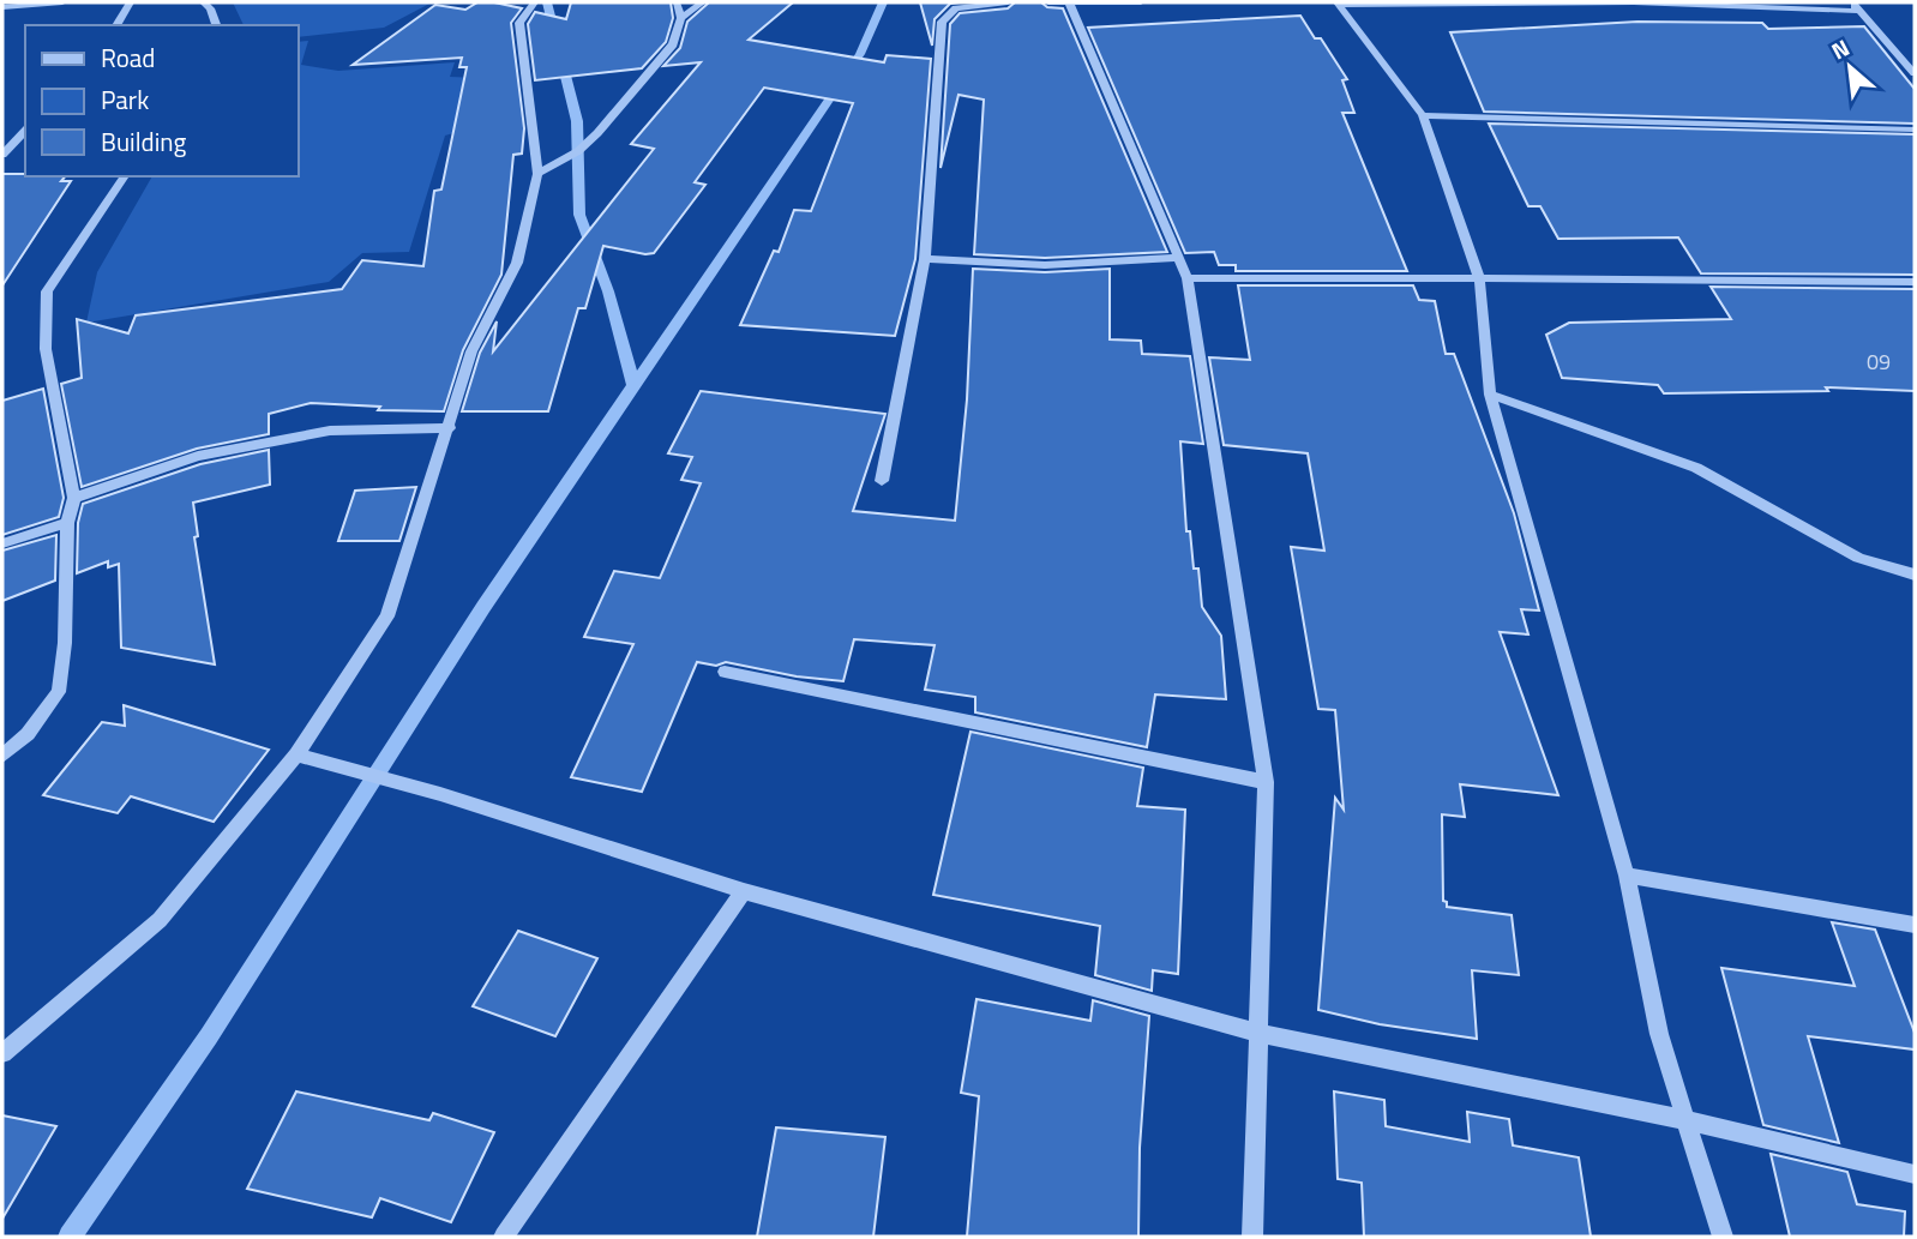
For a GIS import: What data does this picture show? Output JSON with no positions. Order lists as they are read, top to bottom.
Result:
{
  "house_numbers": ["09"],
  "legend": ["Road", "Park", "Building"],
  "north": "top left"
}
